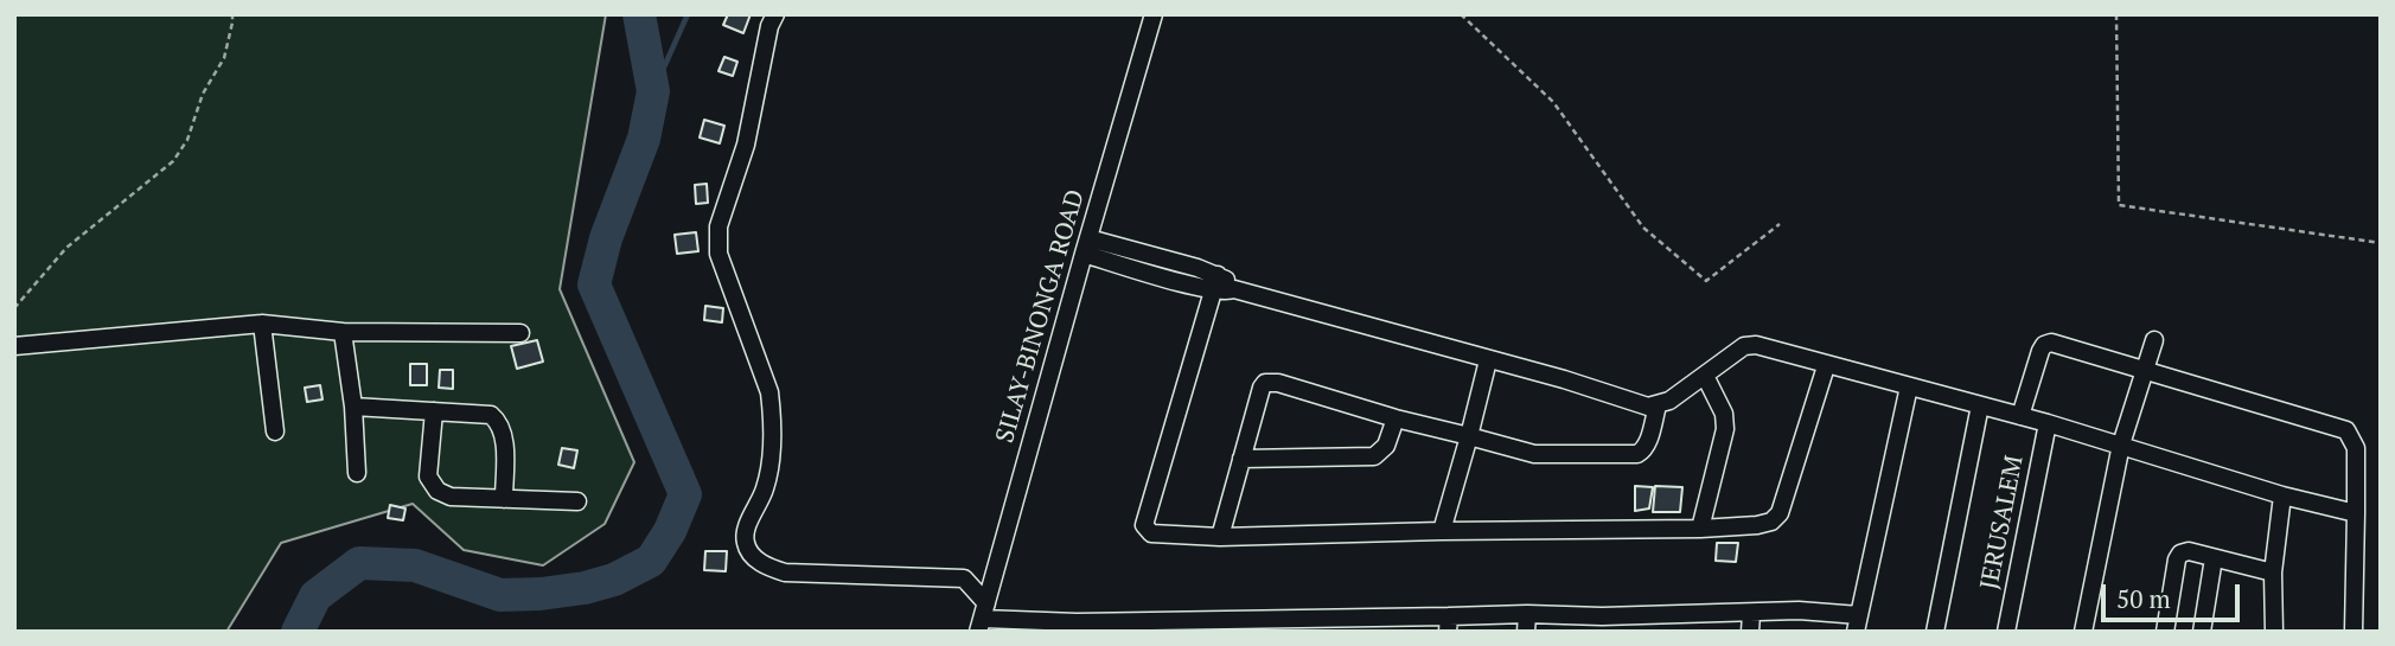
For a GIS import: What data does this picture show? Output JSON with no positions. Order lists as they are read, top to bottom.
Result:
{
  "streets": {
    "street": ["SILAY-BINONGA ROAD", "JERUSALEM"]
  },
  "scale_bar": "50 m"
}
